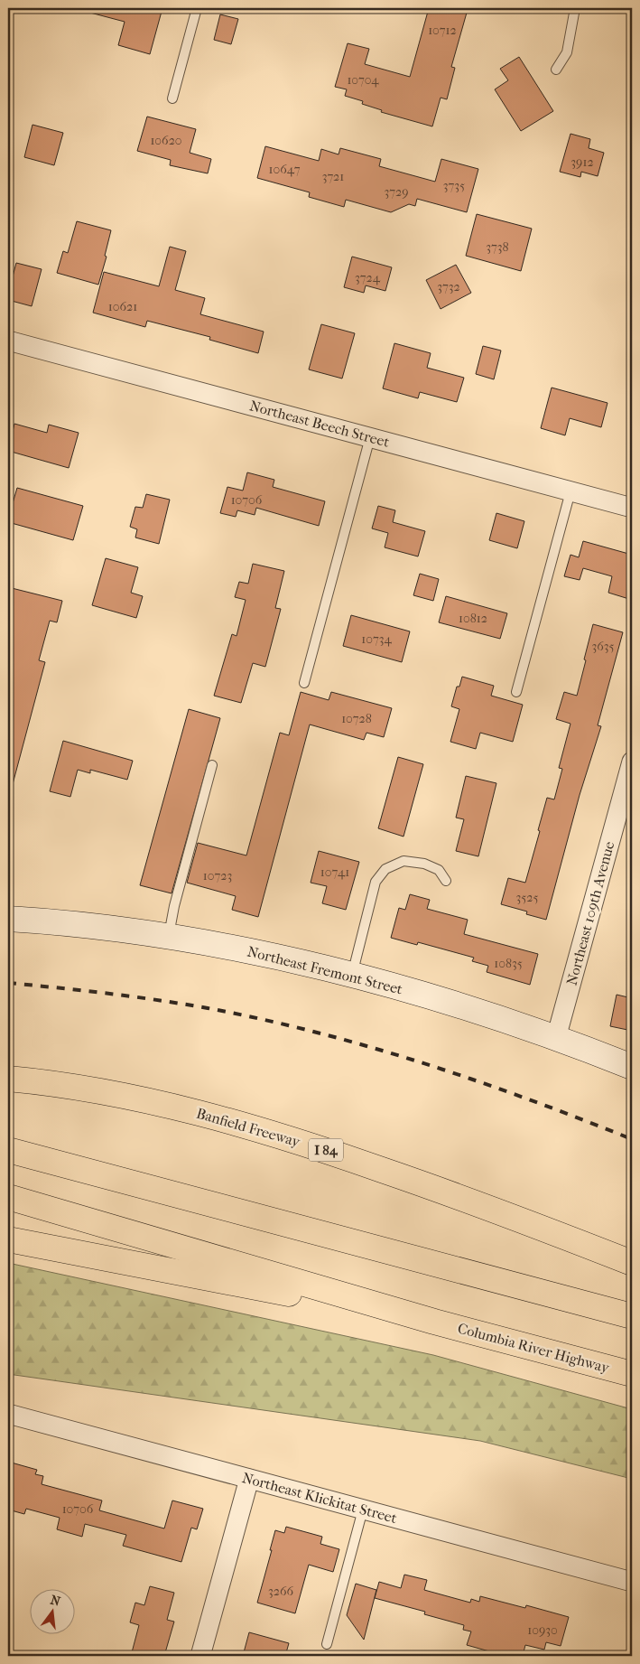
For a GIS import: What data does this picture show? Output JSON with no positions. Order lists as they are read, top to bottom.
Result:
{
  "streets": {
    "highway": ["Banfield Freeway", "I 84", "Columbia River Highway"],
    "main road": ["Northeast Fremont Street"],
    "street": ["Northeast Beech Street", "Northeast 109th Avenue", "Northeast Klickitat Street"]
  },
  "crossings": [
    ["Northeast 109th Avenue", "Northeast Fremont Street"]
  ],
  "house_numbers": [
    "10712",
    "10704",
    "10620",
    "3912",
    "10647",
    "3721",
    "3735",
    "3729",
    "3738",
    "3724",
    "3732",
    "10621",
    "10706",
    "10812",
    "10734",
    "3635",
    "10728",
    "10741",
    "10723",
    "3525",
    "10835",
    "10706",
    "3266",
    "10930"
  ],
  "north": "top"
}
